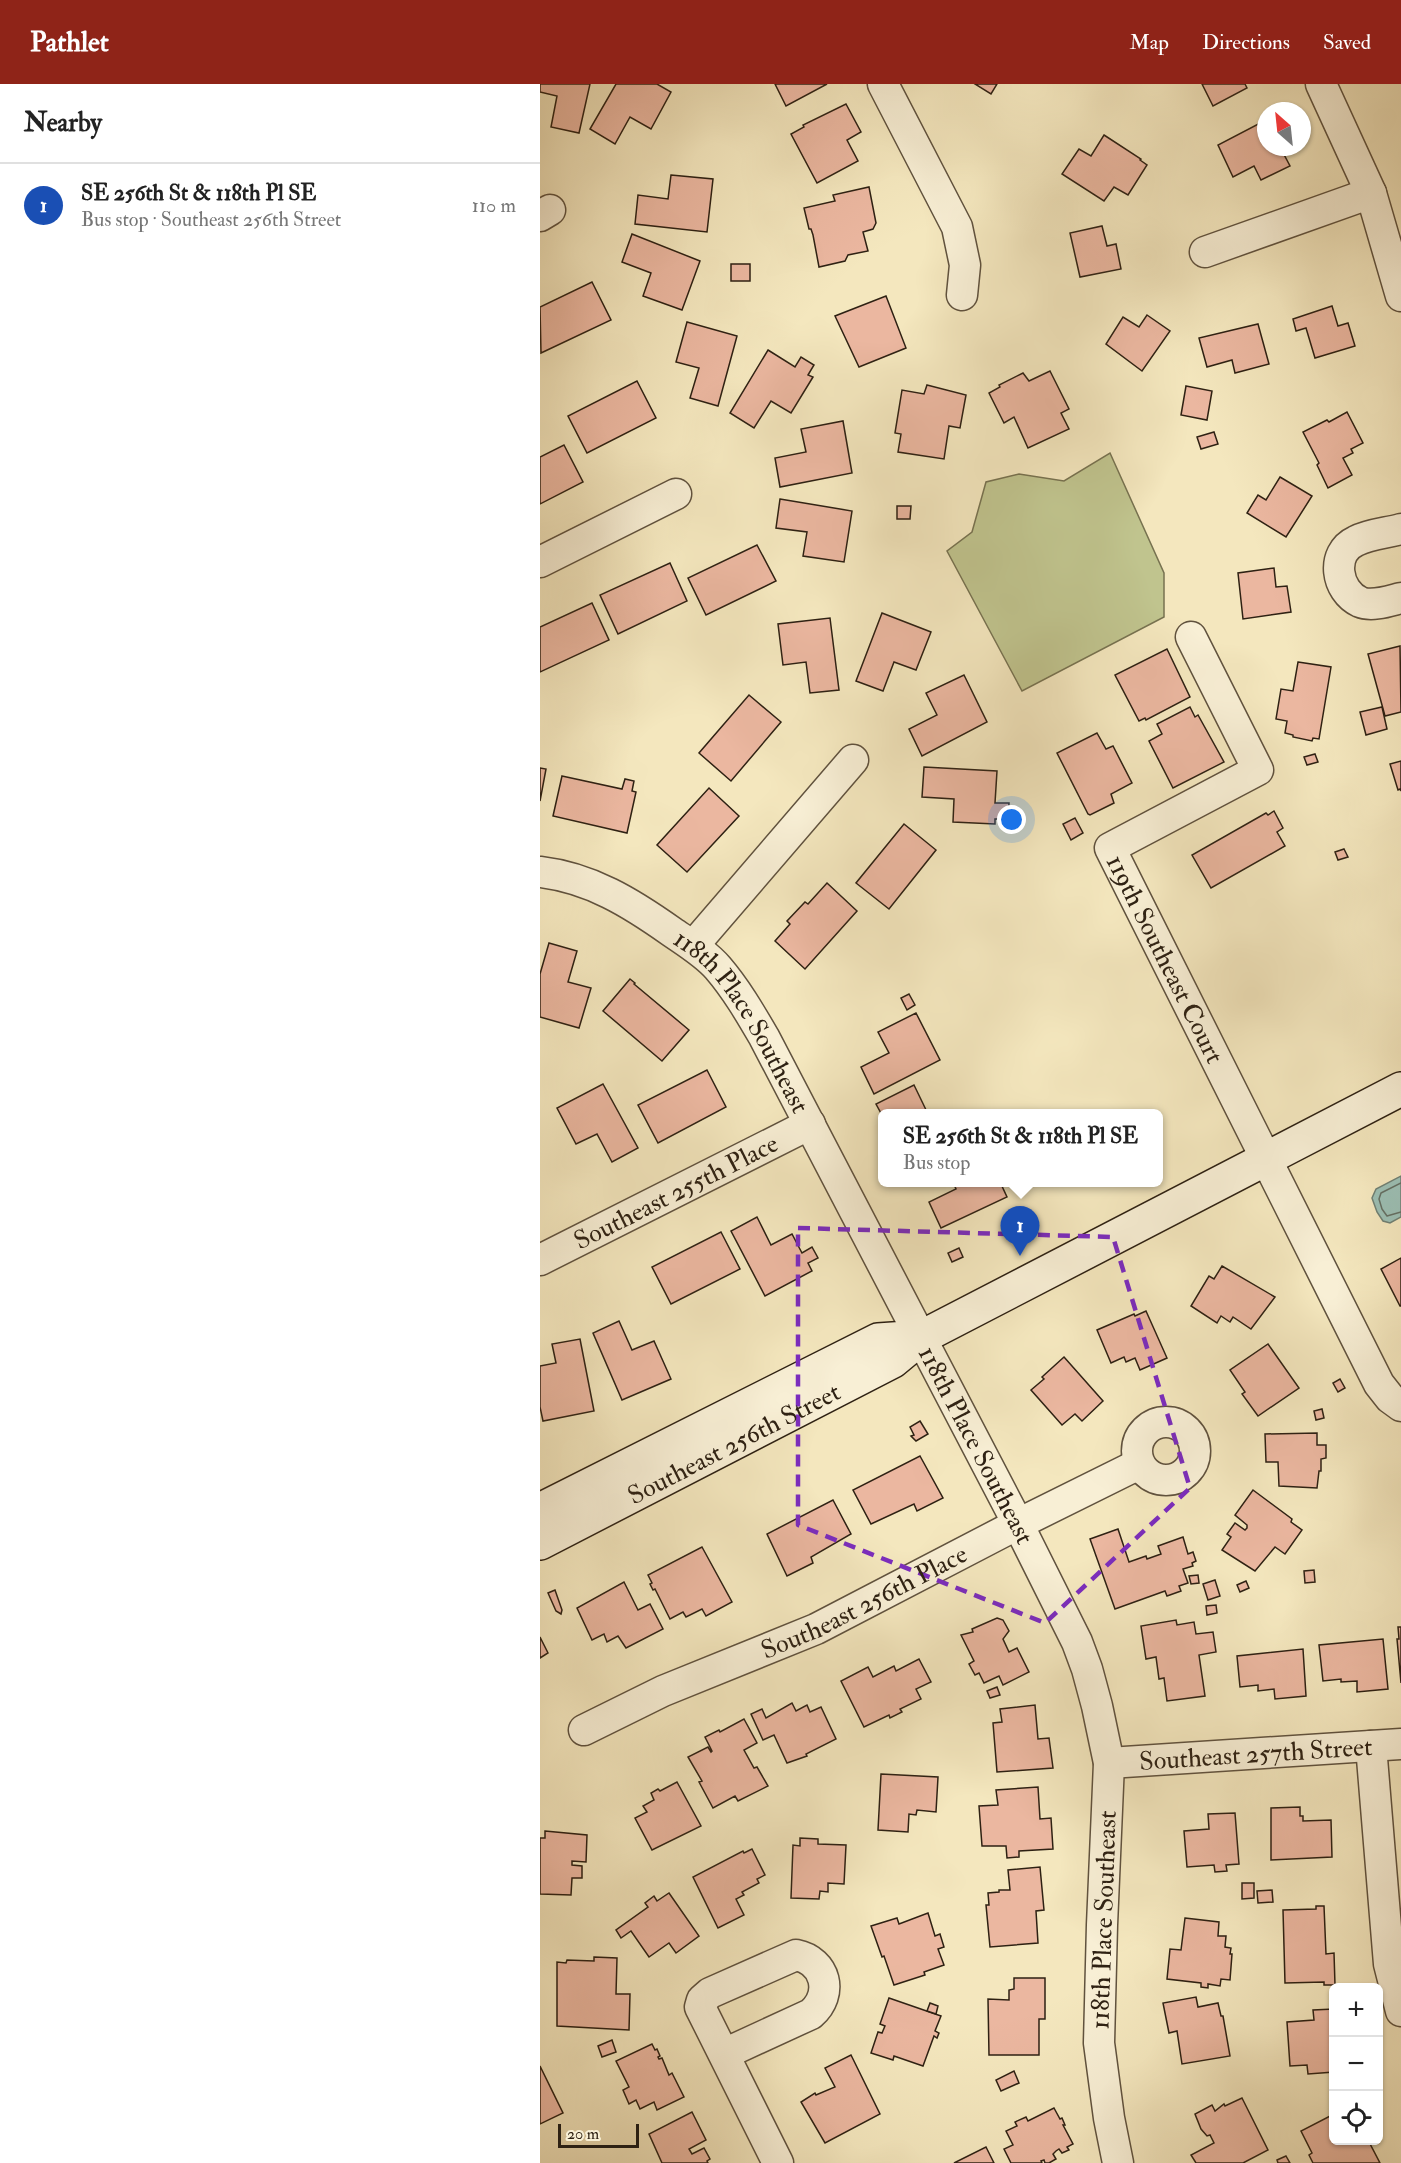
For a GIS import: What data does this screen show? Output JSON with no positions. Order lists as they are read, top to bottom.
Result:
{
  "streets": {
    "main road": ["Southeast 256th Street"],
    "street": [
      "119th Southeast Court",
      "118th Place Southeast",
      "Southeast 255th Place",
      "Southeast 256th Place",
      "Southeast 257th Street"
    ]
  },
  "crossings": [
    ["119th Southeast Court", "Southeast 256th Street"],
    ["118th Place Southeast", "Southeast 255th Place"],
    ["118th Place Southeast", "Southeast 256th Street"],
    ["118th Place Southeast", "Southeast 256th Place"],
    ["118th Place Southeast", "Southeast 257th Street"]
  ],
  "scale_bar": "20 m",
  "north": "top left",
  "page": {
    "header": "Pathlet",
    "nav": ["Map", "Directions", "Saved"],
    "heading": "Nearby",
    "list": [
      {
        "mark": "1",
        "name": "SE 256th St & 118th Pl SE",
        "note": "Bus stop · Southeast 256th Street",
        "value": "110 m"
      }
    ],
    "popup": ["SE 256th St & 118th Pl SE", "Bus stop"],
    "pins": "1",
    "map_buttons": ["+", "−"],
    "scale": "20 m"
  }
}
